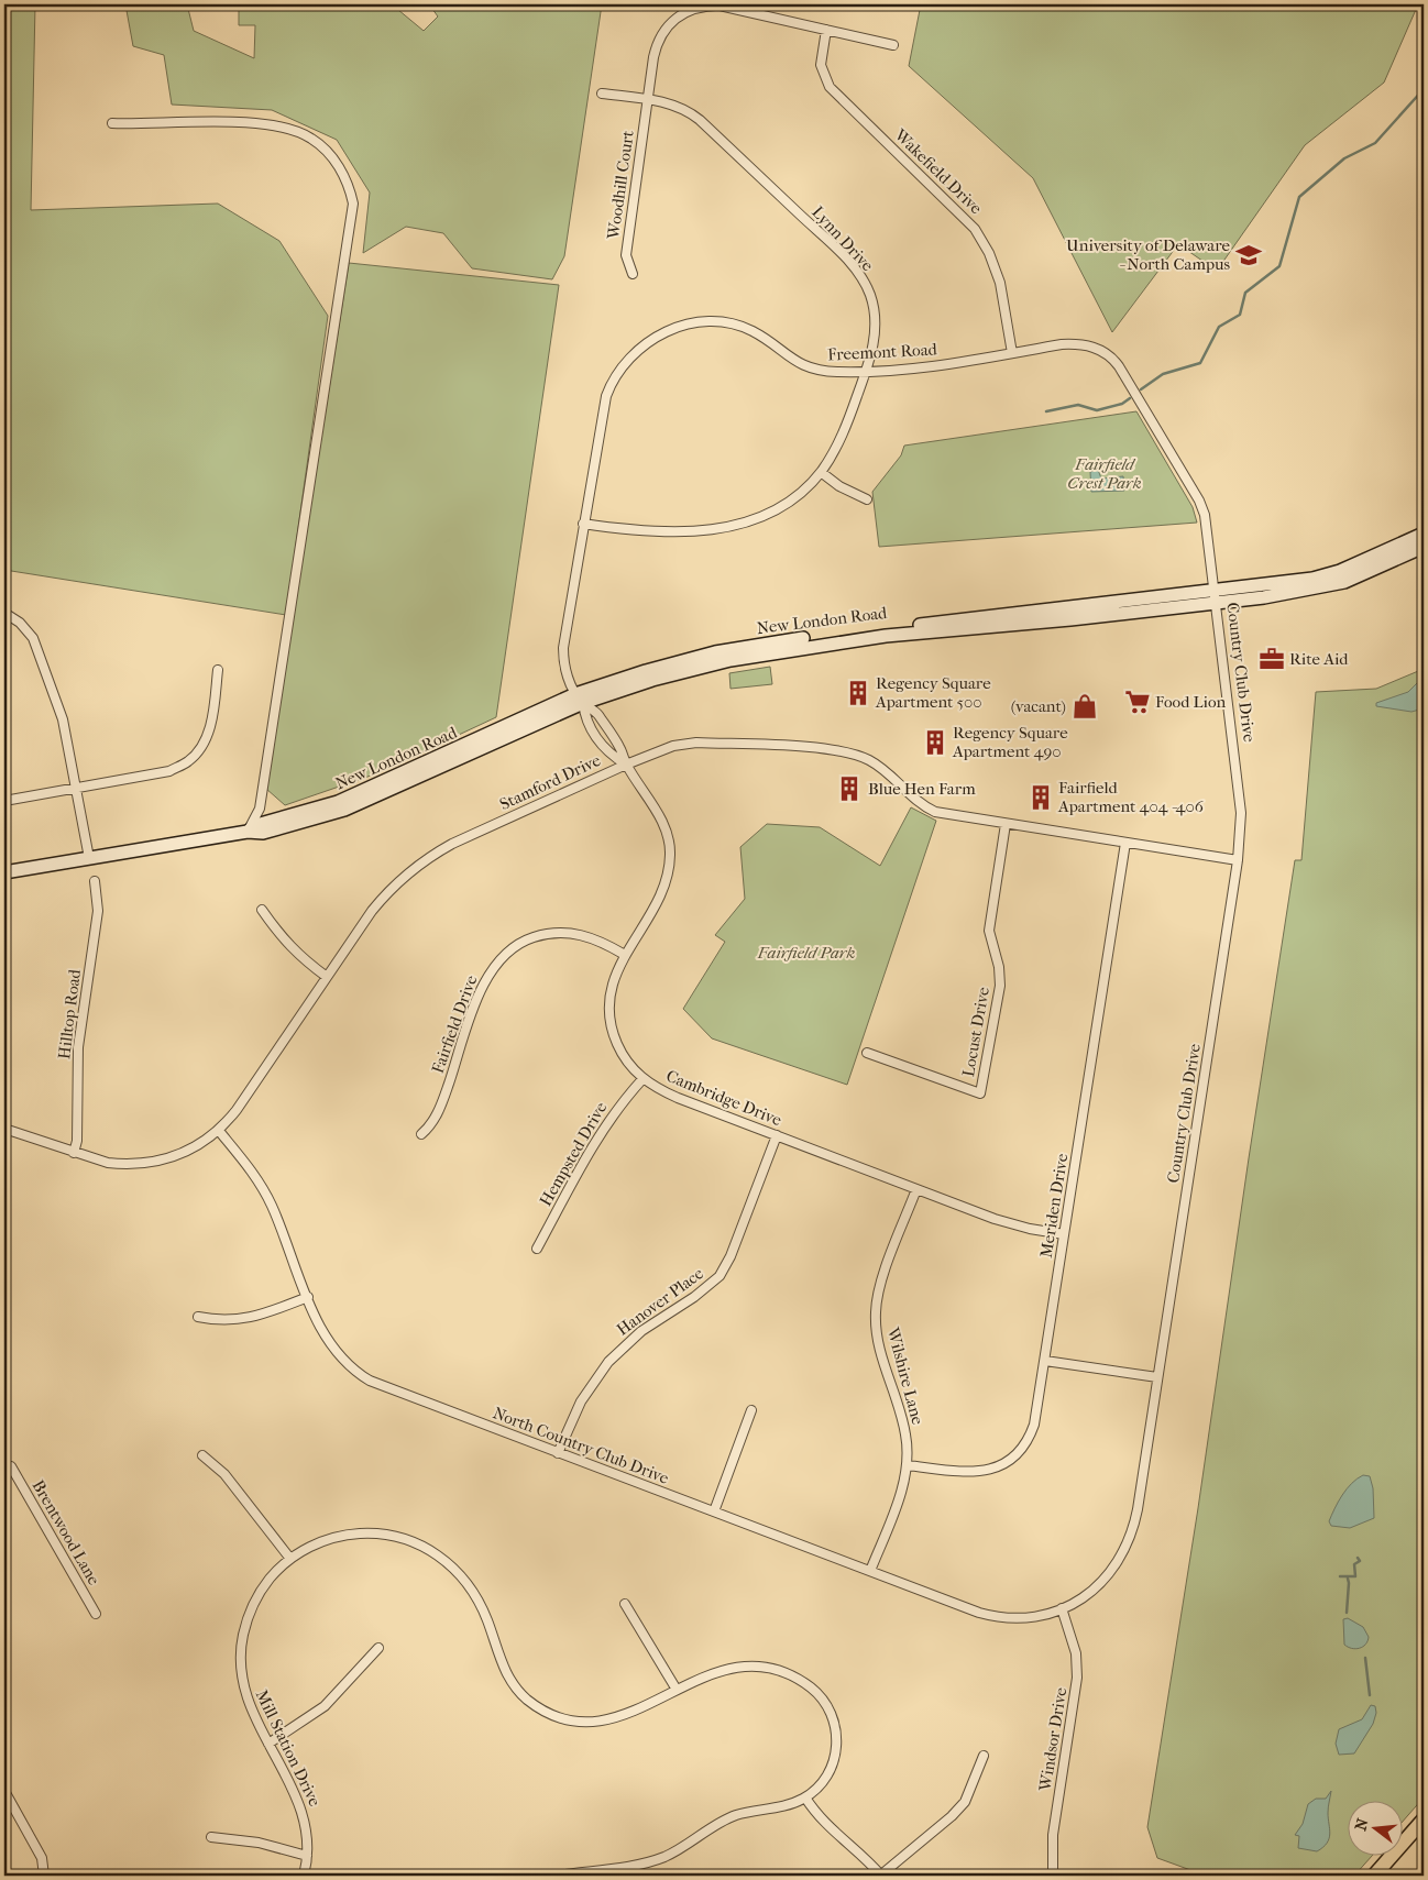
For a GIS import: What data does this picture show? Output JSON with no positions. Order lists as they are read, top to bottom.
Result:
{
  "streets": {
    "main road": ["New London Road"],
    "street": [
      "Wakefield Drive",
      "Woodhill Court",
      "Lynn Drive",
      "Freemont Road",
      "Country Club Drive",
      "Stamford Drive",
      "Hilltop Road",
      "Fairfield Drive",
      "Locust Drive",
      "Cambridge Drive",
      "Hempsted Drive",
      "Meriden Drive",
      "Hanover Place",
      "Wilshire Lane",
      "North Country Club Drive",
      "Brentwood Lane",
      "Windsor Drive",
      "Mill Station Drive"
    ]
  },
  "crossings": [
    ["Wakefield Drive", "Woodhill Court"],
    ["Wakefield Drive", "Freemont Road"],
    ["Woodhill Court", "Lynn Drive"],
    ["Lynn Drive", "Freemont Road"],
    ["Freemont Road", "New London Road"],
    ["Freemont Road", "Country Club Drive"],
    ["Freemont Road", "Cambridge Drive"],
    ["New London Road", "Country Club Drive"],
    ["New London Road", "Cambridge Drive"],
    ["Country Club Drive", "Stamford Drive"],
    ["Country Club Drive", "North Country Club Drive"],
    ["Country Club Drive", "Windsor Drive"],
    ["Stamford Drive", "Hilltop Road"],
    ["Stamford Drive", "Locust Drive"],
    ["Stamford Drive", "Cambridge Drive"],
    ["Stamford Drive", "Meriden Drive"],
    ["Stamford Drive", "North Country Club Drive"],
    ["Fairfield Drive", "Cambridge Drive"],
    ["Cambridge Drive", "Hempsted Drive"],
    ["Cambridge Drive", "Meriden Drive"],
    ["Cambridge Drive", "Hanover Place"],
    ["Cambridge Drive", "Wilshire Lane"],
    ["Meriden Drive", "Wilshire Lane"],
    ["Hanover Place", "North Country Club Drive"],
    ["Wilshire Lane", "North Country Club Drive"],
    ["North Country Club Drive", "Windsor Drive"]
  ],
  "parks": ["Fairfield Crest Park", "Fairfield Park"],
  "places": {
    "school or university": ["University of Delaware - North Campus"],
    "office": ["Rite Aid"],
    "building": [
      "Regency Square Apartment 500",
      "Regency Square Apartment 490",
      "Blue Hen Farm",
      "Fairfield Apartment 404 -406"
    ],
    "supermarket": ["Food Lion"],
    "shop": ["(vacant)"]
  },
  "north": "left"
}
